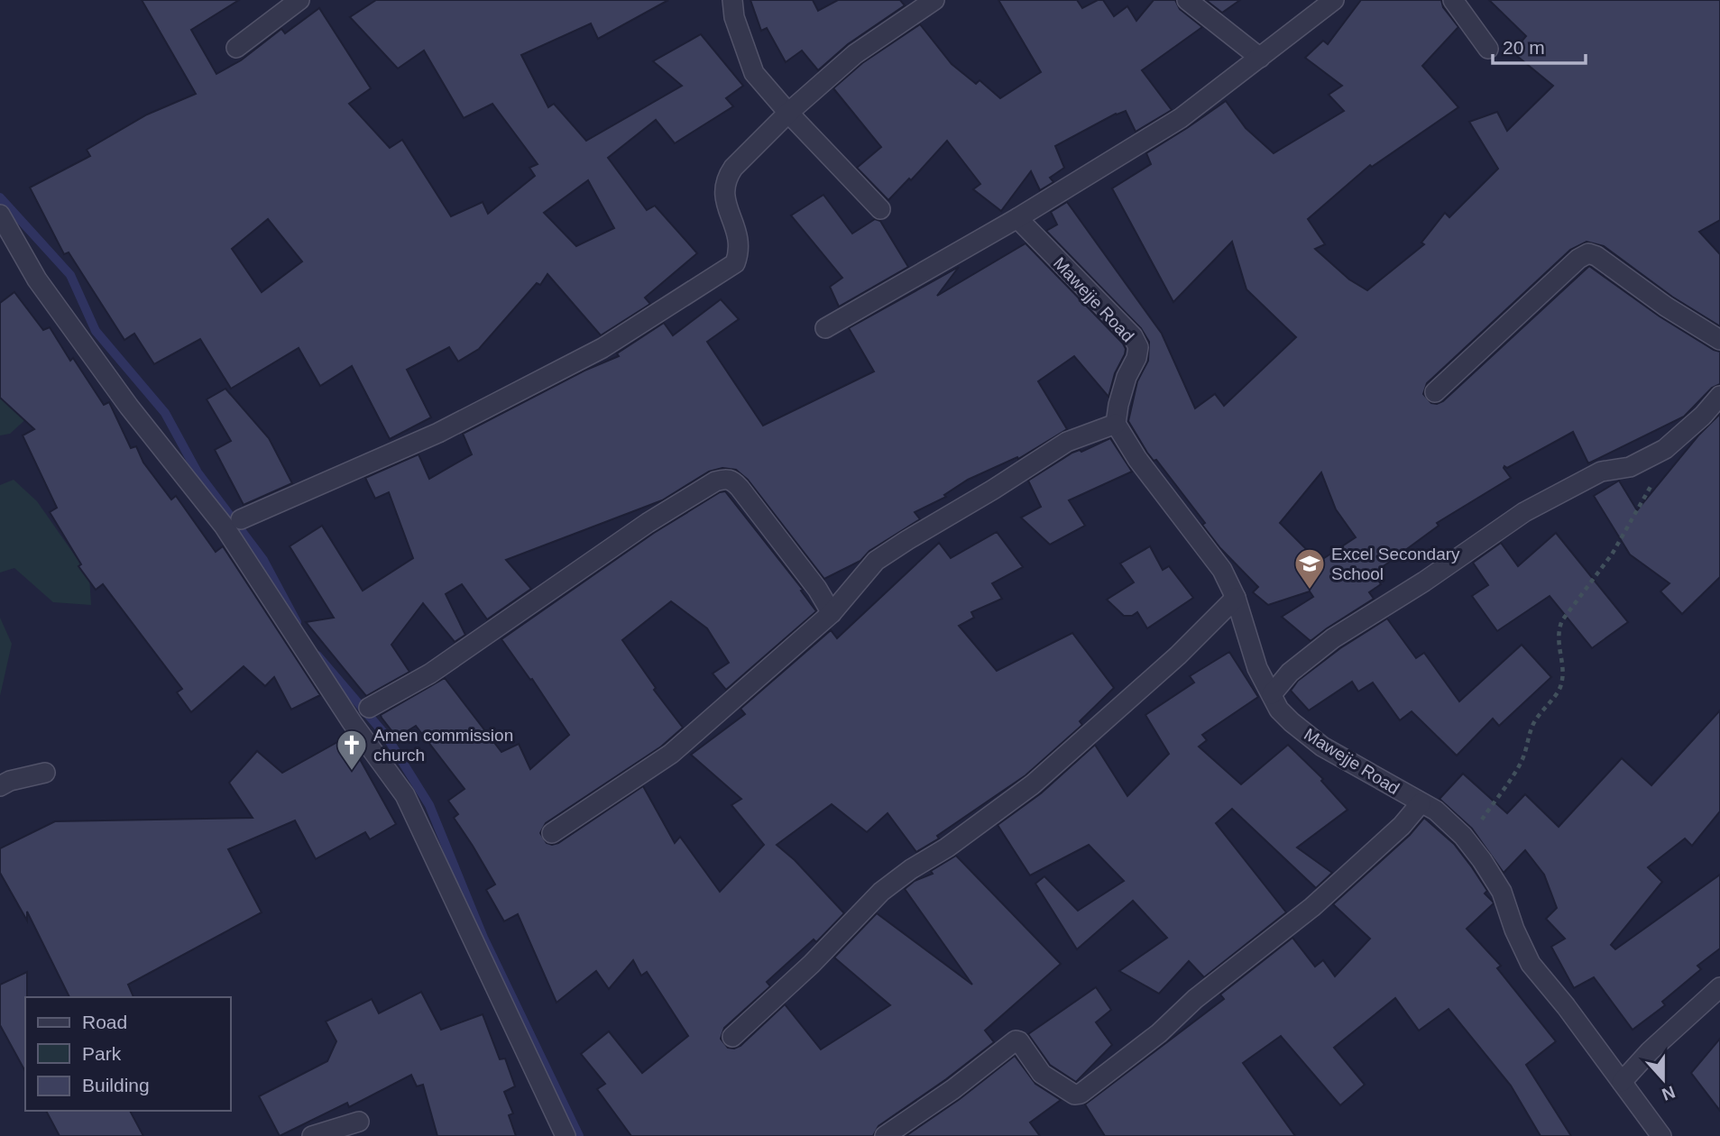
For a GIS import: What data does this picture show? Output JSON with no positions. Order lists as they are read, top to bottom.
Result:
{
  "streets": {
    "street": ["Mawejje Road"]
  },
  "places": {
    "school or university": ["Excel Secondary School"],
    "church": ["Amen commission church"]
  },
  "legend": ["Road", "Park", "Building"],
  "scale_bar": "20 m",
  "north": "bottom"
}
